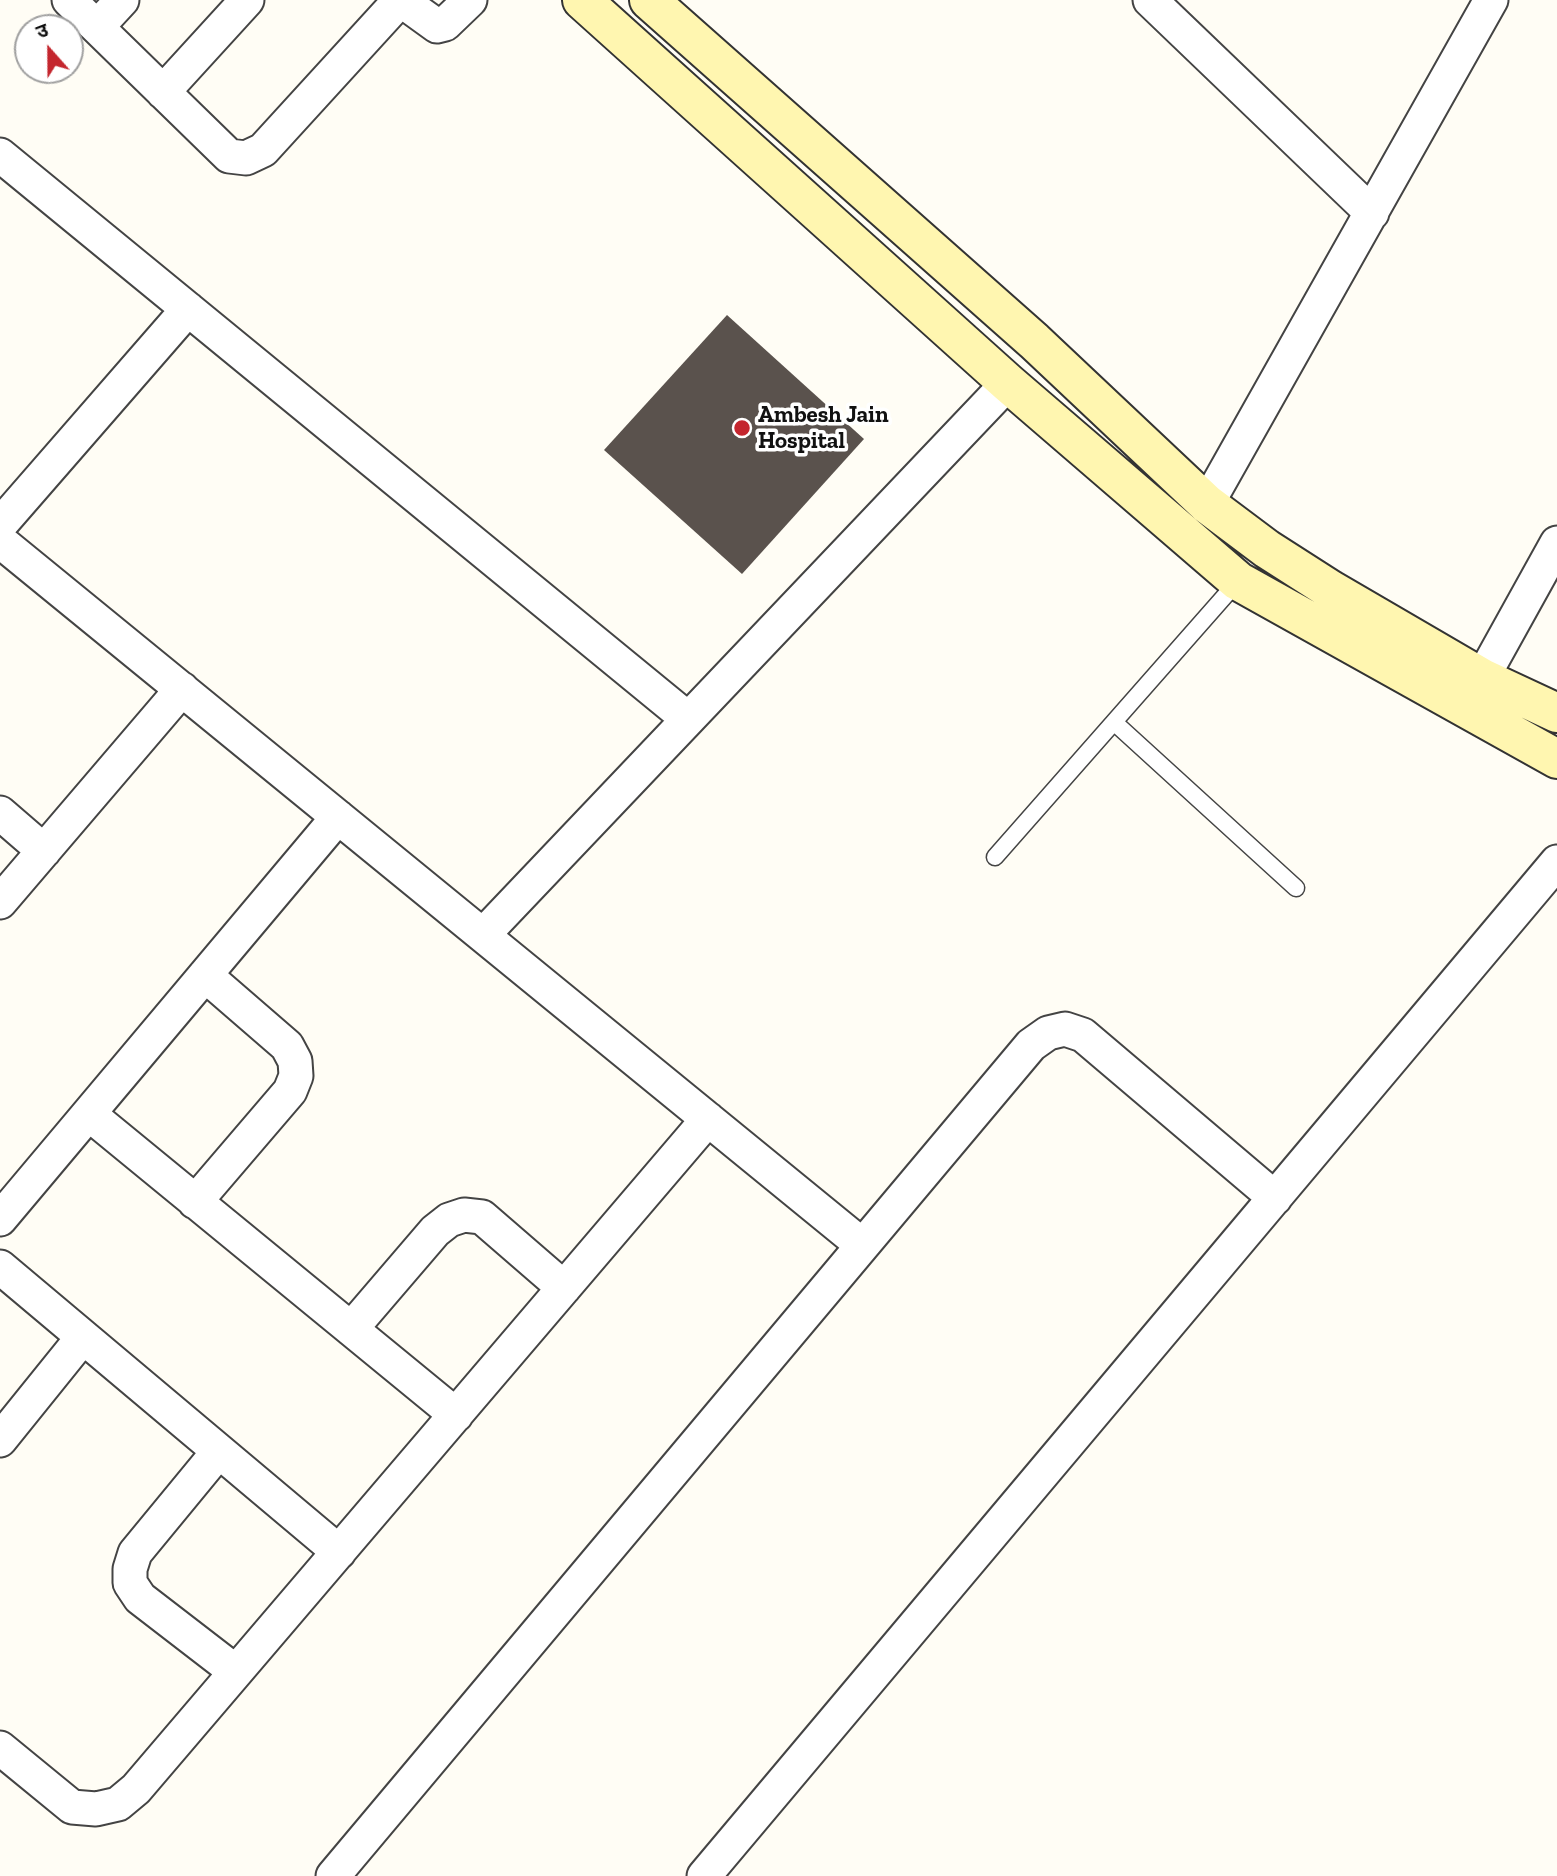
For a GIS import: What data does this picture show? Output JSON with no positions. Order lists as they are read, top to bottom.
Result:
{
  "places": ["Ambesh Jain Hospital"],
  "north": "top"
}
